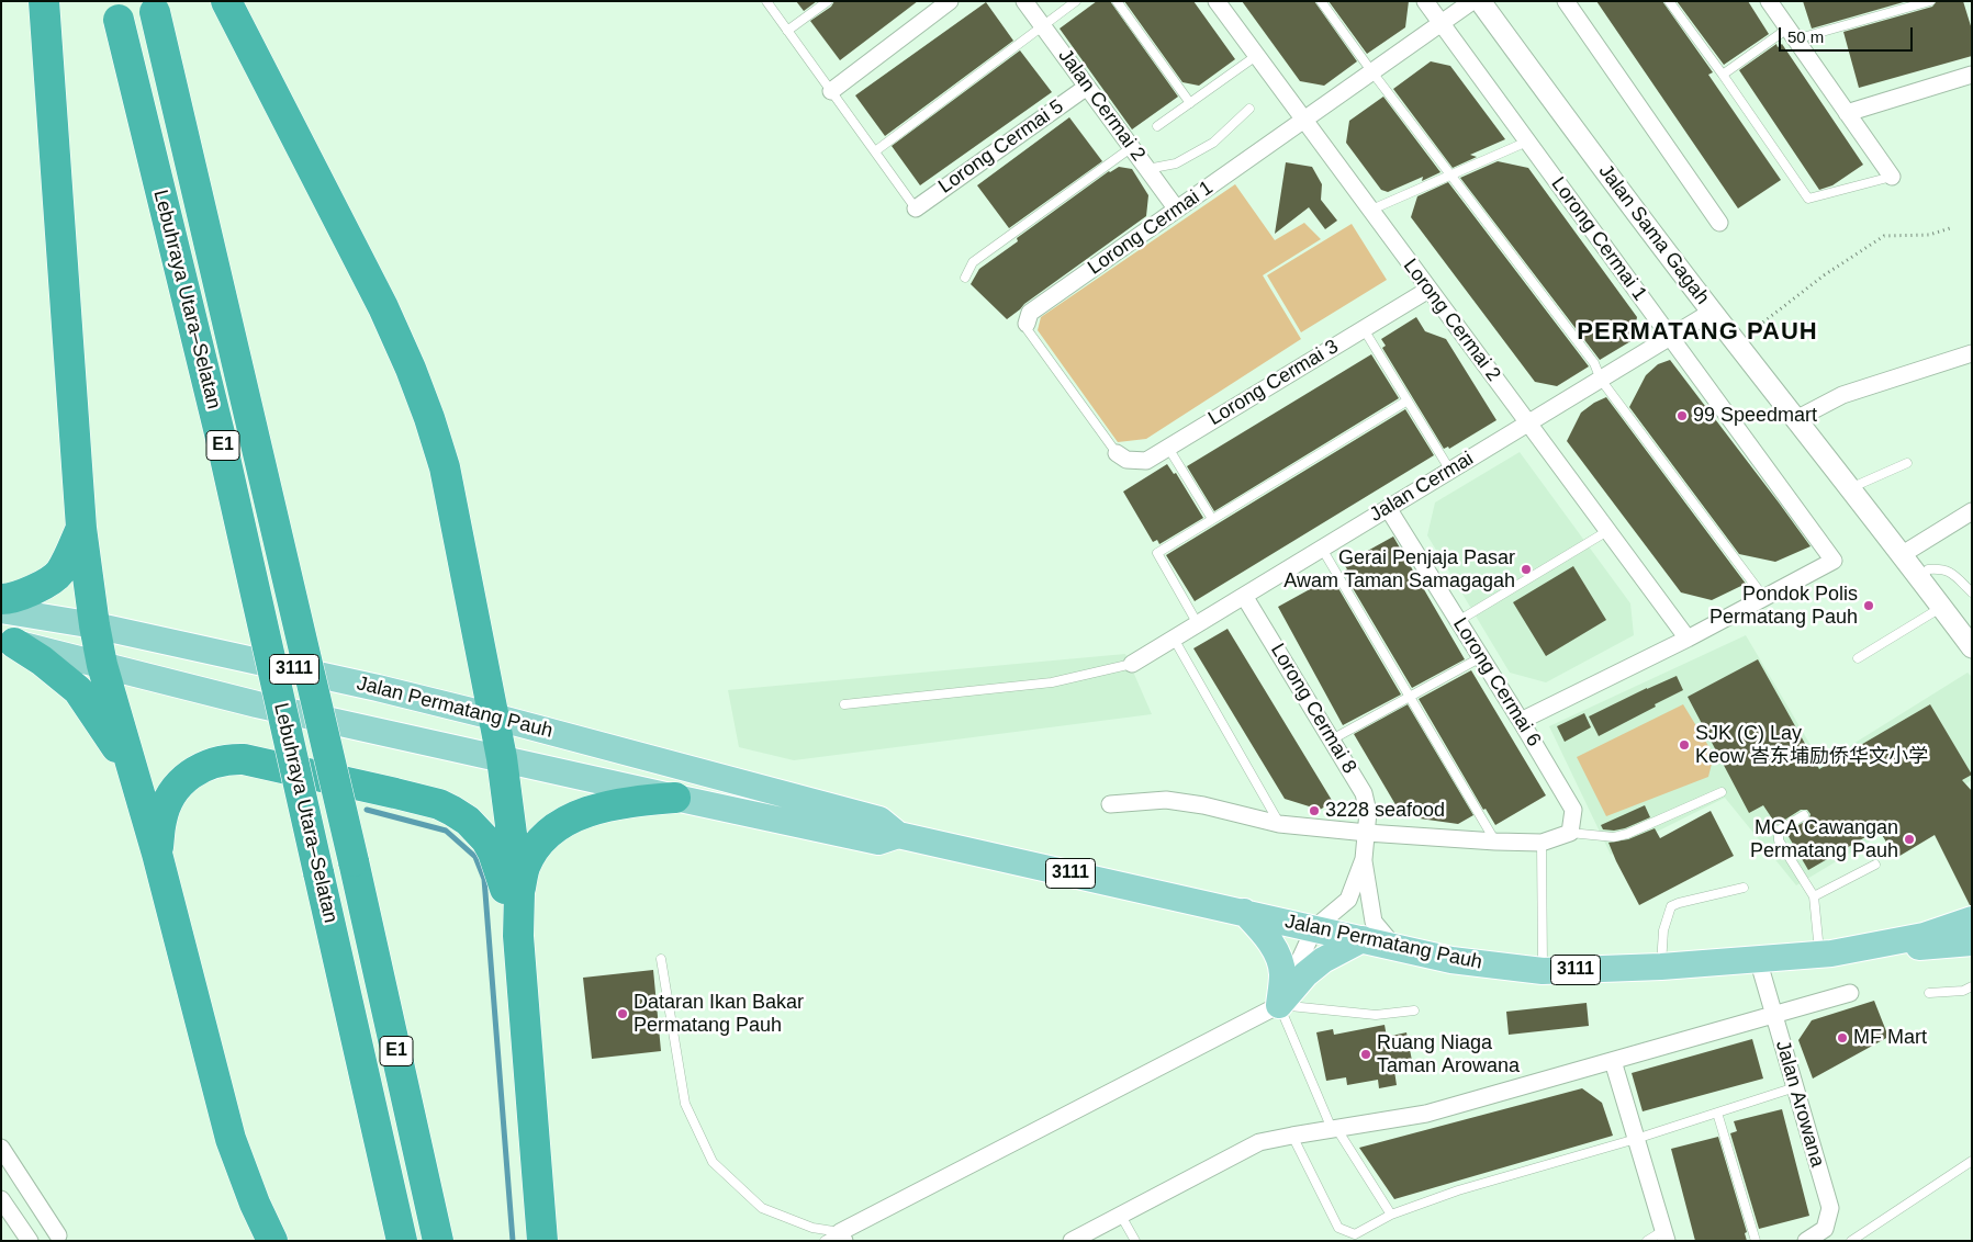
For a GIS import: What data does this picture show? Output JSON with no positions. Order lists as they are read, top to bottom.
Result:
{
  "streets": {
    "highway": ["Lebuhraya Utara–Selatan", "E1"],
    "main road": ["3111", "Jalan Permatang Pauh"],
    "street": [
      "Jalan Cermai 2",
      "Lorong Cermai 5",
      "Lorong Cermai 1",
      "Jalan Sama Gagah",
      "Lorong Cermai 2",
      "Lorong Cermai 3",
      "Jalan Cermai",
      "Lorong Cermai 6",
      "Lorong Cermai 8",
      "Jalan Arowana"
    ]
  },
  "crossings": [
    ["Jalan Cermai 2", "Lorong Cermai 5"],
    ["Jalan Cermai 2", "Lorong Cermai 1"],
    ["Lorong Cermai 1", "Lorong Cermai 2"],
    ["Lorong Cermai 1", "Jalan Cermai"],
    ["Jalan Sama Gagah", "Jalan Cermai"],
    ["Lorong Cermai 2", "Lorong Cermai 3"],
    ["Lorong Cermai 2", "Jalan Cermai"],
    ["Jalan Cermai", "Lorong Cermai 6"],
    ["Jalan Cermai", "Lorong Cermai 8"],
    ["Jalan Permatang Pauh", "Lorong Cermai 8"],
    ["Jalan Permatang Pauh", "Jalan Arowana"]
  ],
  "districts": ["PERMATANG PAUH"],
  "places": [
    "99 Speedmart",
    "Gerai Penjaja Pasar Awam Taman Samagagah",
    "Pondok Polis Permatang Pauh",
    "SJK (C) Lay Keow 峇东埔励侨华文小学",
    "3228 seafood",
    "MCA Cawangan Permatang Pauh",
    "Dataran Ikan Bakar Permatang Pauh",
    "MF Mart",
    "Ruang Niaga Taman Arowana"
  ],
  "scale_bar": "50 m"
}
